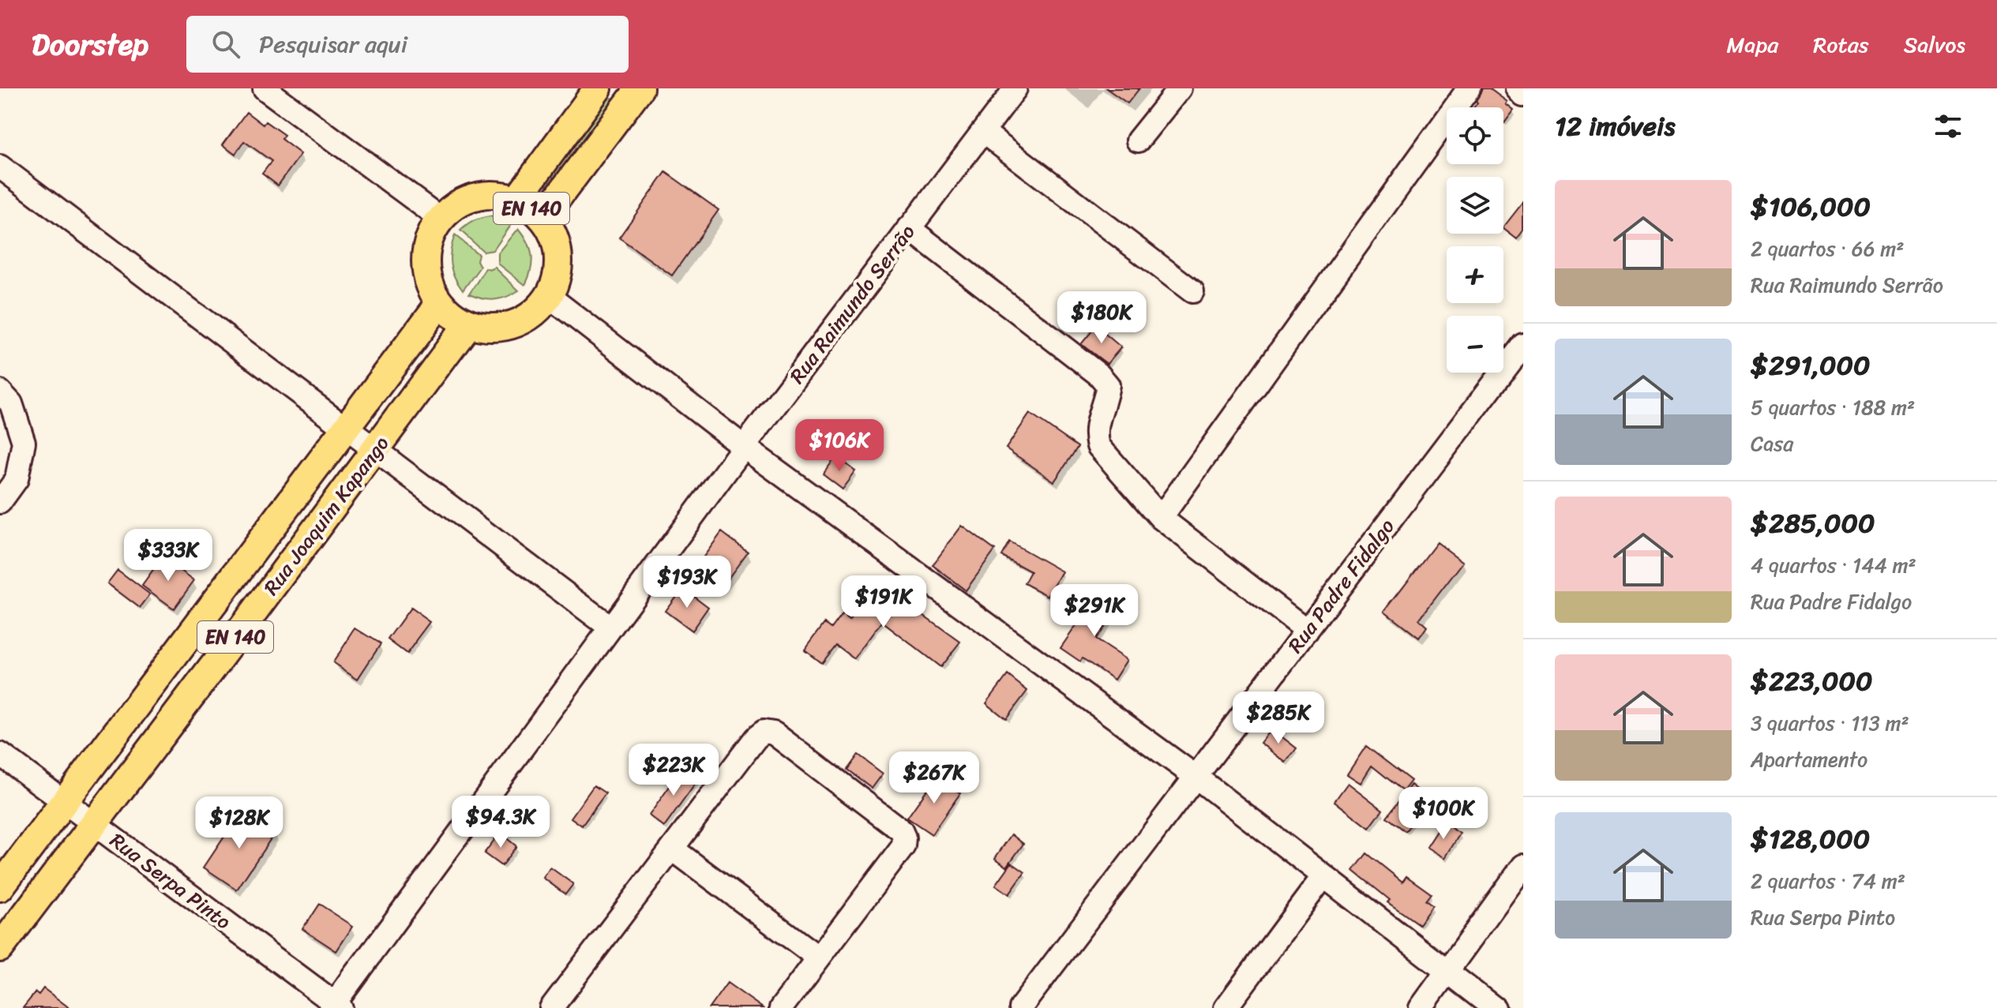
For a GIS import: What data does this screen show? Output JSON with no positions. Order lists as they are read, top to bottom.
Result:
{
  "streets": {
    "main road": ["EN 140", "Rua Joaquim Kapango"],
    "street": ["Rua Raimundo Serrão", "Rua Padre Fidalgo", "Rua Serpa Pinto"]
  },
  "crossings": [
    ["EN 140", "Rua Joaquim Kapango"],
    ["Rua Raimundo Serrão", "Rua Serpa Pinto"],
    ["Rua Joaquim Kapango", "Rua Serpa Pinto"]
  ],
  "page": {
    "header": "Doorstep",
    "search": "Pesquisar aqui",
    "nav": ["Mapa", "Rotas", "Salvos"],
    "heading": "12 imóveis",
    "map_buttons": ["+", "−"],
    "list": [
      {
        "name": "$106,000",
        "note": "2 quartos · 66 m² · Rua Raimundo Serrão"
      },
      {
        "name": "$291,000",
        "note": "5 quartos · 188 m² · Casa"
      },
      {
        "name": "$285,000",
        "note": "4 quartos · 144 m² · Rua Padre Fidalgo"
      },
      {
        "name": "$223,000",
        "note": "3 quartos · 113 m² · Apartamento"
      },
      {
        "name": "$128,000",
        "note": "2 quartos · 74 m² · Rua Serpa Pinto"
      }
    ],
    "price": [
      "$180K",
      "$106K",
      "$333K",
      "$193K",
      "$191K",
      "$291K",
      "$285K",
      "$223K",
      "$267K",
      "$100K",
      "$94.3K",
      "$128K"
    ]
  }
}
